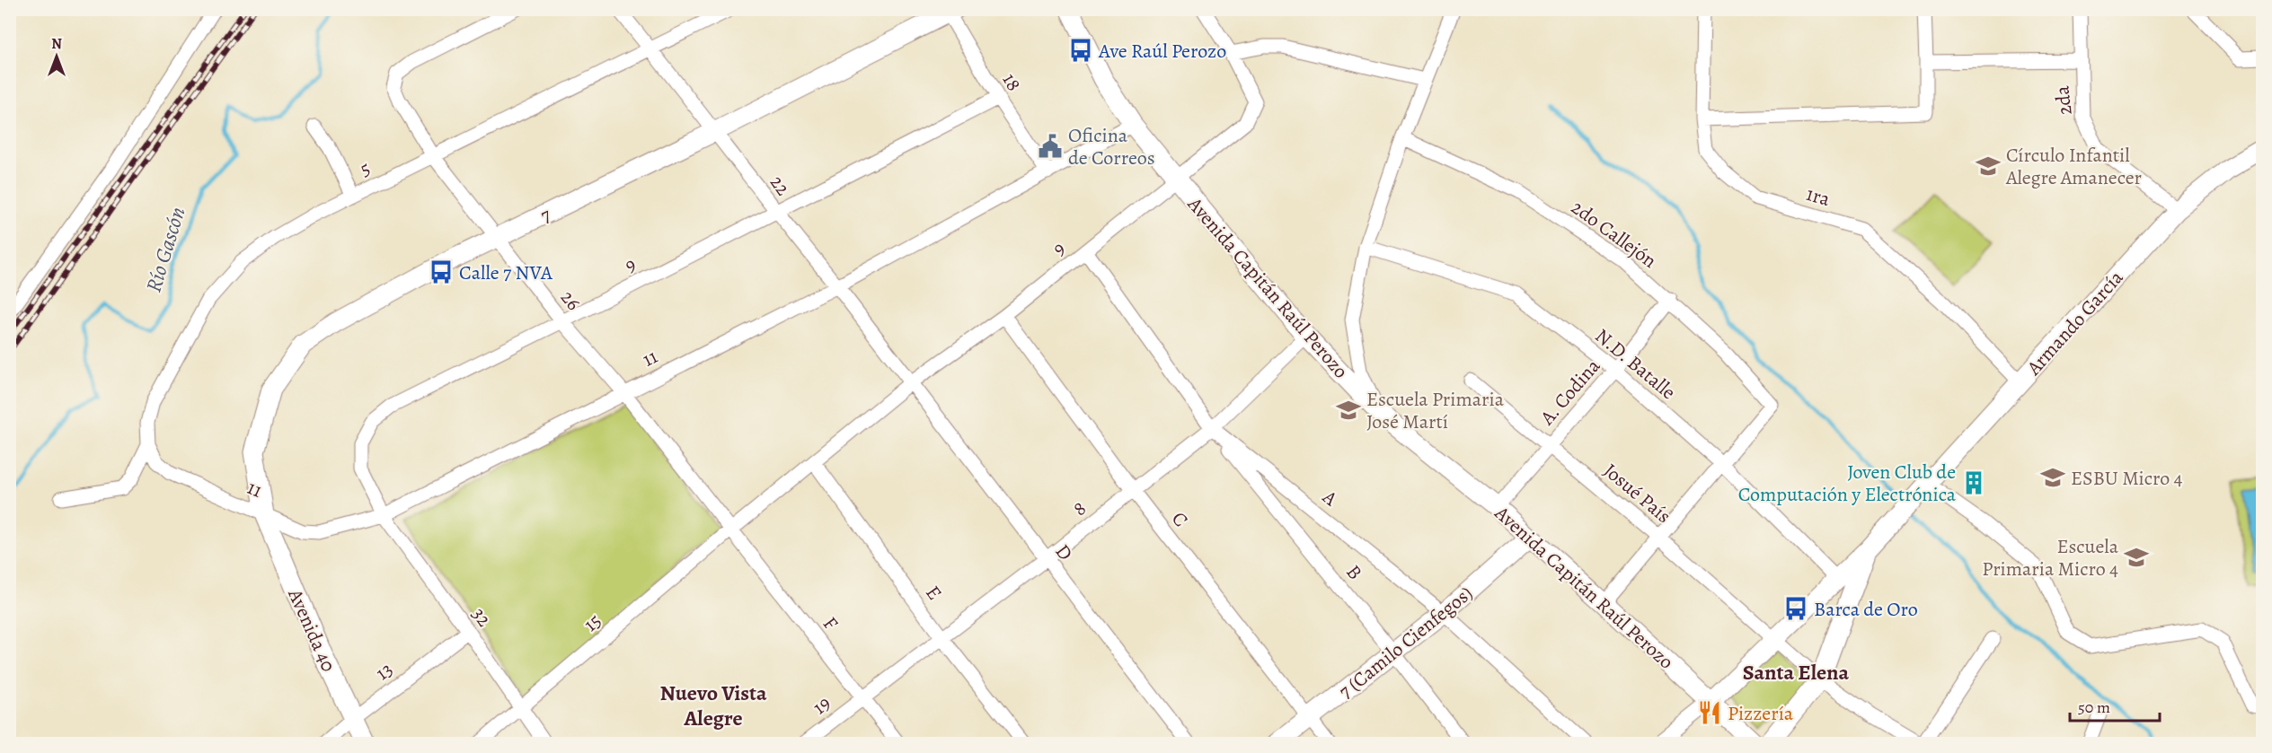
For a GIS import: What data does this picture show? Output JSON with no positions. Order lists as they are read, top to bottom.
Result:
{
  "streets": {
    "main road": [
      "7",
      "Avenida Capitán Raúl Perozo",
      "Armando García",
      "Avenida 40",
      "7 (Camilo Cienfegos)"
    ],
    "street": [
      "18",
      "2da",
      "5",
      "22",
      "1ra",
      "2do Callejón",
      "9",
      "26",
      "11",
      "N.D. Batalle",
      "A. Codina",
      "Josué País",
      "A",
      "8",
      "C",
      "D",
      "B",
      "E",
      "32",
      "15",
      "F",
      "13",
      "19"
    ]
  },
  "crossings": [
    ["18", "7"],
    ["18", "9"],
    ["18", "11"],
    ["2da", "Armando García"],
    ["5", "22"],
    ["5", "26"],
    ["5", "11"],
    ["22", "7"],
    ["22", "9"],
    ["22", "11"],
    ["22", "D"],
    ["1ra", "Armando García"],
    ["7", "26"],
    ["7", "11"],
    ["7", "Avenida 40"],
    ["2do Callejón", "N.D. Batalle"],
    ["2do Callejón", "A. Codina"],
    ["9", "Avenida Capitán Raúl Perozo"],
    ["9", "26"],
    ["9", "11"],
    ["9", "A"],
    ["9", "C"],
    ["9", "D"],
    ["9", "E"],
    ["9", "32"],
    ["9", "15"],
    ["9", "F"],
    ["Avenida Capitán Raúl Perozo", "Armando García"],
    ["Avenida Capitán Raúl Perozo", "11"],
    ["Avenida Capitán Raúl Perozo", "A. Codina"],
    ["Avenida Capitán Raúl Perozo", "8"],
    ["Avenida Capitán Raúl Perozo", "7 (Camilo Cienfegos)"],
    ["26", "11"],
    ["26", "15"],
    ["26", "F"],
    ["Armando García", "N.D. Batalle"],
    ["Armando García", "Josué País"],
    ["11", "32"],
    ["11", "Avenida 40"],
    ["N.D. Batalle", "A. Codina"],
    ["A. Codina", "Josué País"],
    ["A", "8"],
    ["A", "B"],
    ["A", "7 (Camilo Cienfegos)"],
    ["8", "C"],
    ["8", "D"],
    ["8", "B"],
    ["8", "E"],
    ["8", "F"],
    ["8", "19"],
    ["C", "7 (Camilo Cienfegos)"],
    ["B", "7 (Camilo Cienfegos)"],
    ["32", "15"],
    ["32", "13"],
    ["15", "F"],
    ["F", "19"],
    ["Avenida 40", "13"]
  ],
  "districts": ["Santa Elena", "Nuevo Vista Alegre"],
  "water": ["Río Gascón"],
  "places": {
    "bus stop": ["Ave Raúl Perozo", "Calle 7 NVA", "Barca de Oro"],
    "public building": ["Oficina de Correos"],
    "school or university": [
      "Círculo Infantil Alegre Amanecer",
      "Escuela Primaria José Martí",
      "ESBU Micro 4",
      "Escuela Primaria Micro 4"
    ],
    "building": ["Joven Club de Computación y Electrónica"],
    "restaurant": ["Pizzería"]
  },
  "scale_bar": "50 m",
  "north": "top"
}
